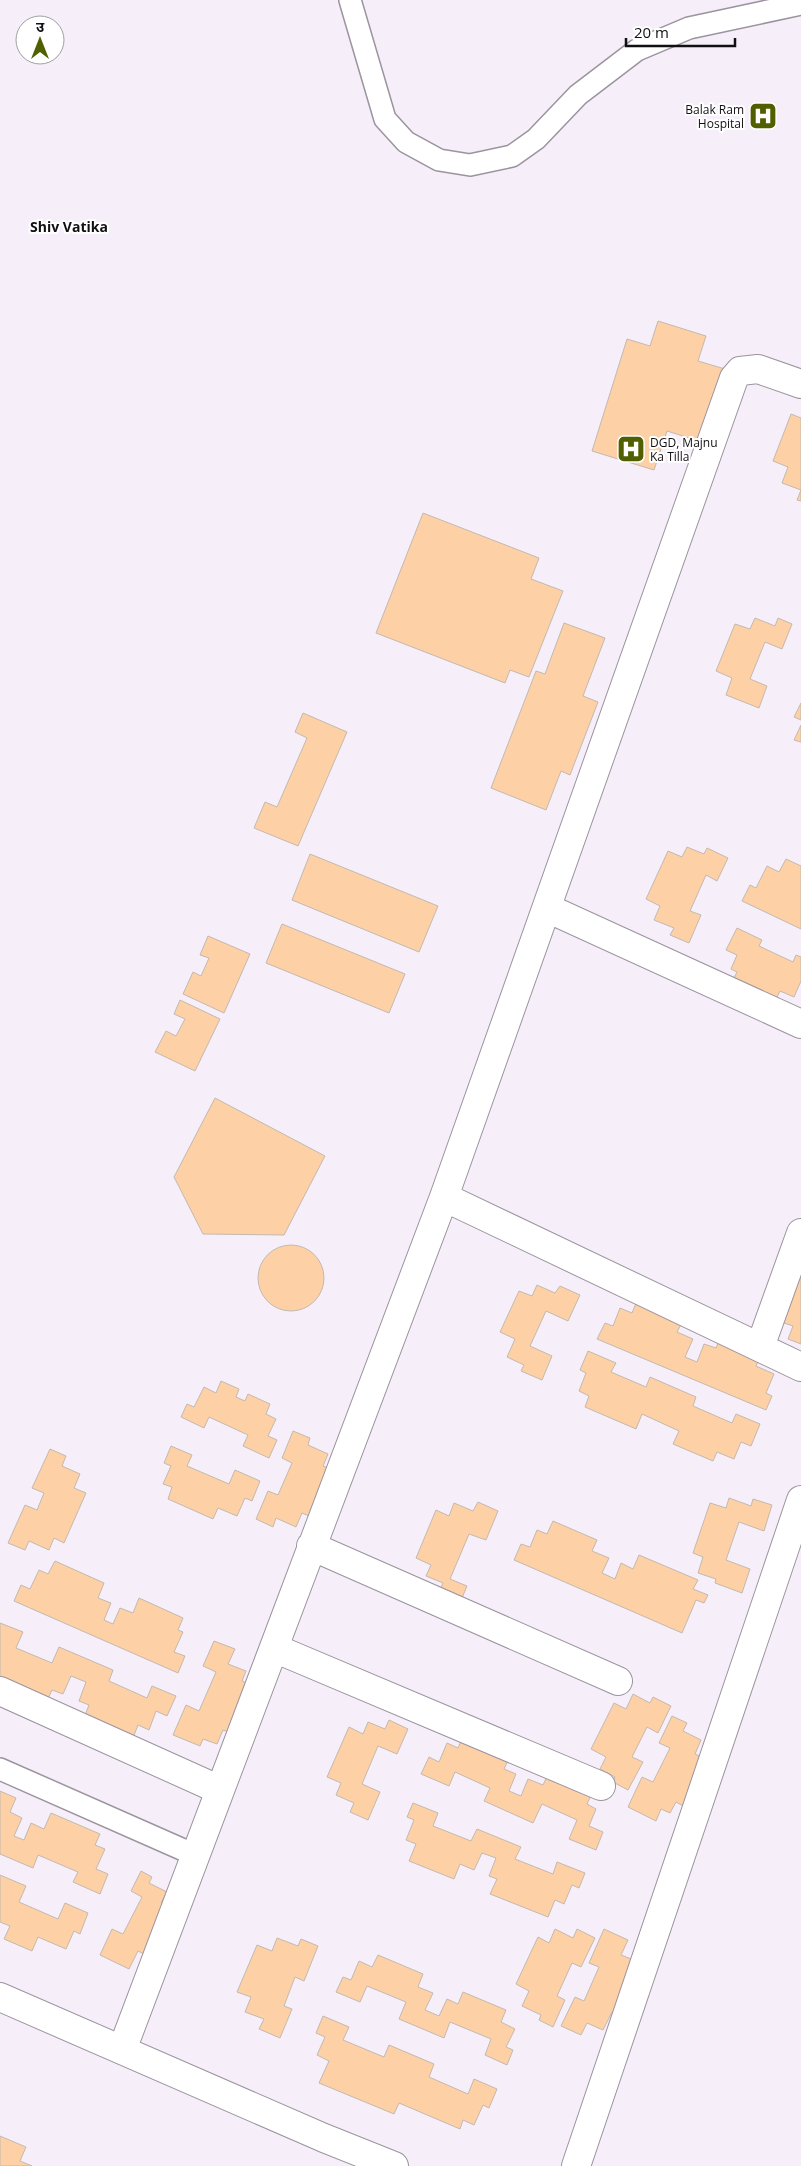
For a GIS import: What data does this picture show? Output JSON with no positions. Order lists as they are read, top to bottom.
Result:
{
  "districts": ["Shiv Vatika"],
  "places": {
    "hospital": ["Balak Ram Hospital", "DGD, Majnu Ka Tilla"]
  },
  "scale_bar": "20 m",
  "north": "top"
}
